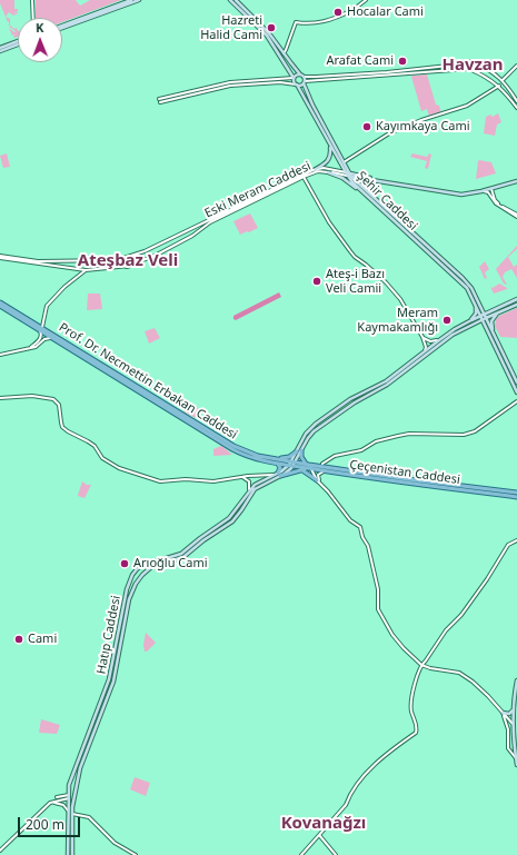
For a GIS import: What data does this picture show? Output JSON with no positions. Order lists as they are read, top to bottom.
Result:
{
  "streets": {
    "main road": [
      "Eski Meram Caddesi",
      "Şehir Caddesi",
      "Prof. Dr. Necmettin Erbakan Caddesi",
      "Çeçenistan Caddesi",
      "Hatıp Caddesi"
    ]
  },
  "crossings": [
    ["Eski Meram Caddesi", "Şehir Caddesi"],
    ["Prof. Dr. Necmettin Erbakan Caddesi", "Çeçenistan Caddesi"]
  ],
  "districts": ["Havzan", "Ateşbaz Veli", "Kovanağzı"],
  "places": [
    "Hocalar Cami",
    "Hazreti Halid Cami",
    "Arafat Cami",
    "Kayımkaya Cami",
    "Ateş-i Bazı Veli Camii",
    "Meram Kaymakamlığı",
    "Arıoğlu Cami",
    "Cami"
  ],
  "scale_bar": "200 m",
  "north": "top"
}
